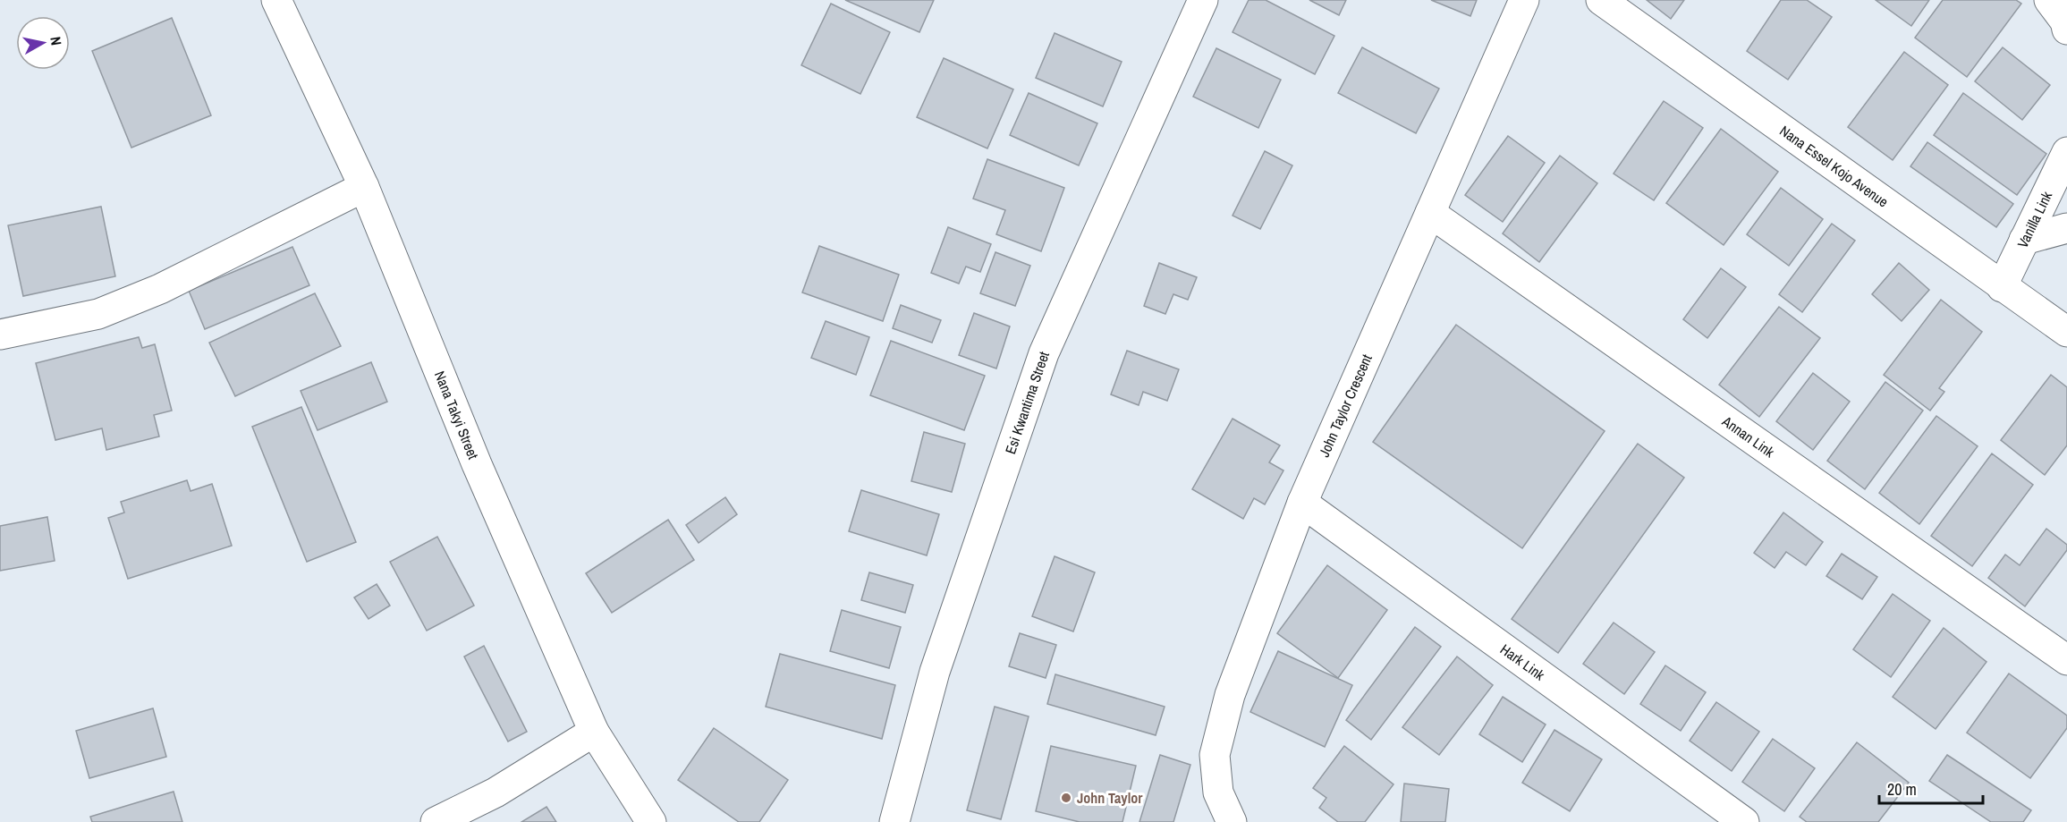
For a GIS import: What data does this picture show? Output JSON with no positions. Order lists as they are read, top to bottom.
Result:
{
  "streets": {
    "street": [
      "Nana Essel Kojo Avenue",
      "Vanilla Link",
      "Esi Kwantima Street",
      "John Taylor Crescent",
      "Nana Takyi Street",
      "Annan Link",
      "Hark Link"
    ]
  },
  "crossings": [
    ["Nana Essel Kojo Avenue", "Vanilla Link"],
    ["John Taylor Crescent", "Annan Link"],
    ["John Taylor Crescent", "Hark Link"]
  ],
  "places": ["John Taylor"],
  "scale_bar": "20 m",
  "north": "right"
}
